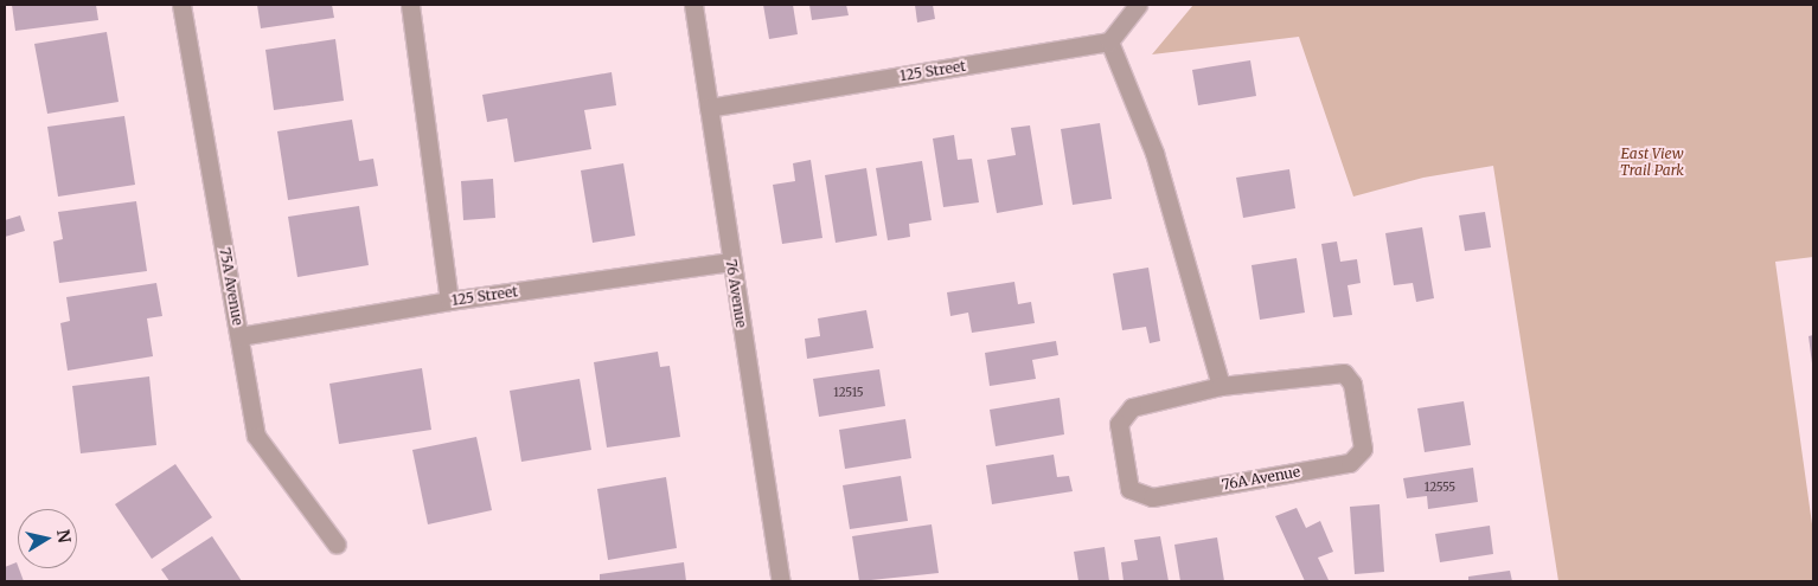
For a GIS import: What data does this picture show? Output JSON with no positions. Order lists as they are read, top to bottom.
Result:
{
  "streets": {
    "street": [
      "125 Street",
      "75A Avenue",
      "76 Avenue",
      "76A Avenue"
    ]
  },
  "crossings": [
    ["125 Street", "75A Avenue"],
    ["125 Street", "76 Avenue"]
  ],
  "parks": ["East View Trail Park"],
  "house_numbers": ["12515", "12555"],
  "north": "right"
}
